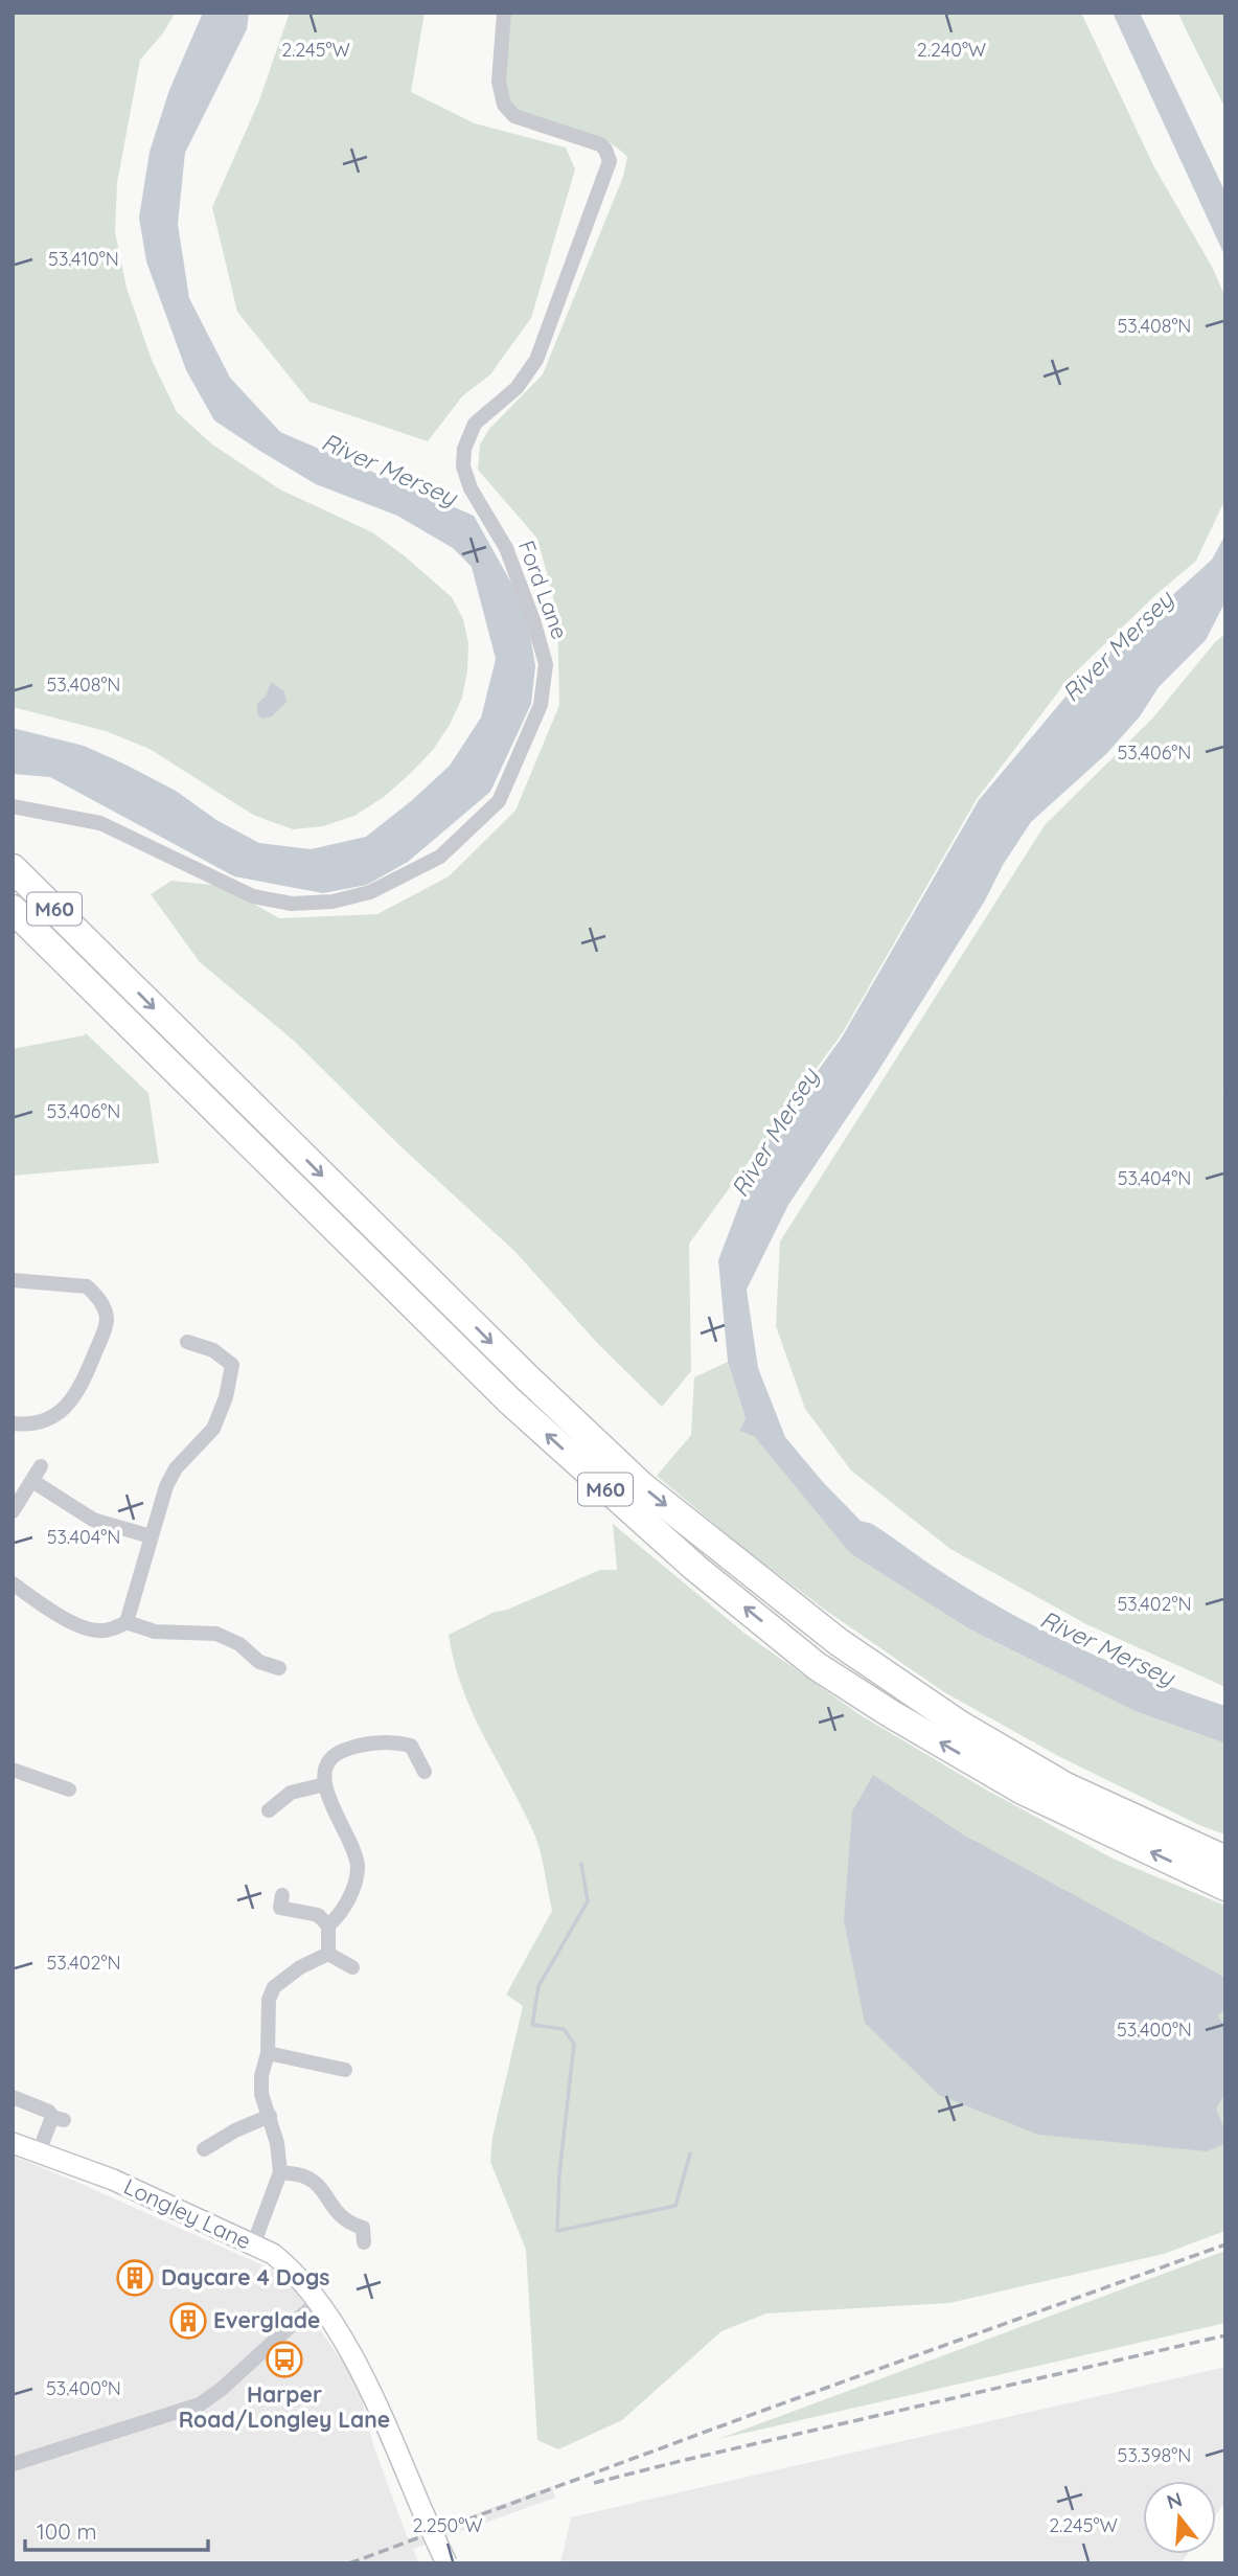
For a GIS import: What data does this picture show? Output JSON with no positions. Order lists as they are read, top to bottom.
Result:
{
  "streets": {
    "highway": ["M60"],
    "main road": ["Longley Lane"],
    "street": ["Ford Lane"]
  },
  "water": ["River Mersey"],
  "places": {
    "building": ["Daycare 4 Dogs", "Everglade"],
    "bus stop": ["Harper Road/Longley Lane"]
  },
  "scale_bar": "100 m",
  "north": "top",
  "coordinates": [
    "2.245°W",
    "2.240°W",
    "53.410°N",
    "53.408°N",
    "53.406°N",
    "53.404°N",
    "53.402°N",
    "53.400°N",
    "53.398°N",
    "2.250°W"
  ]
}
